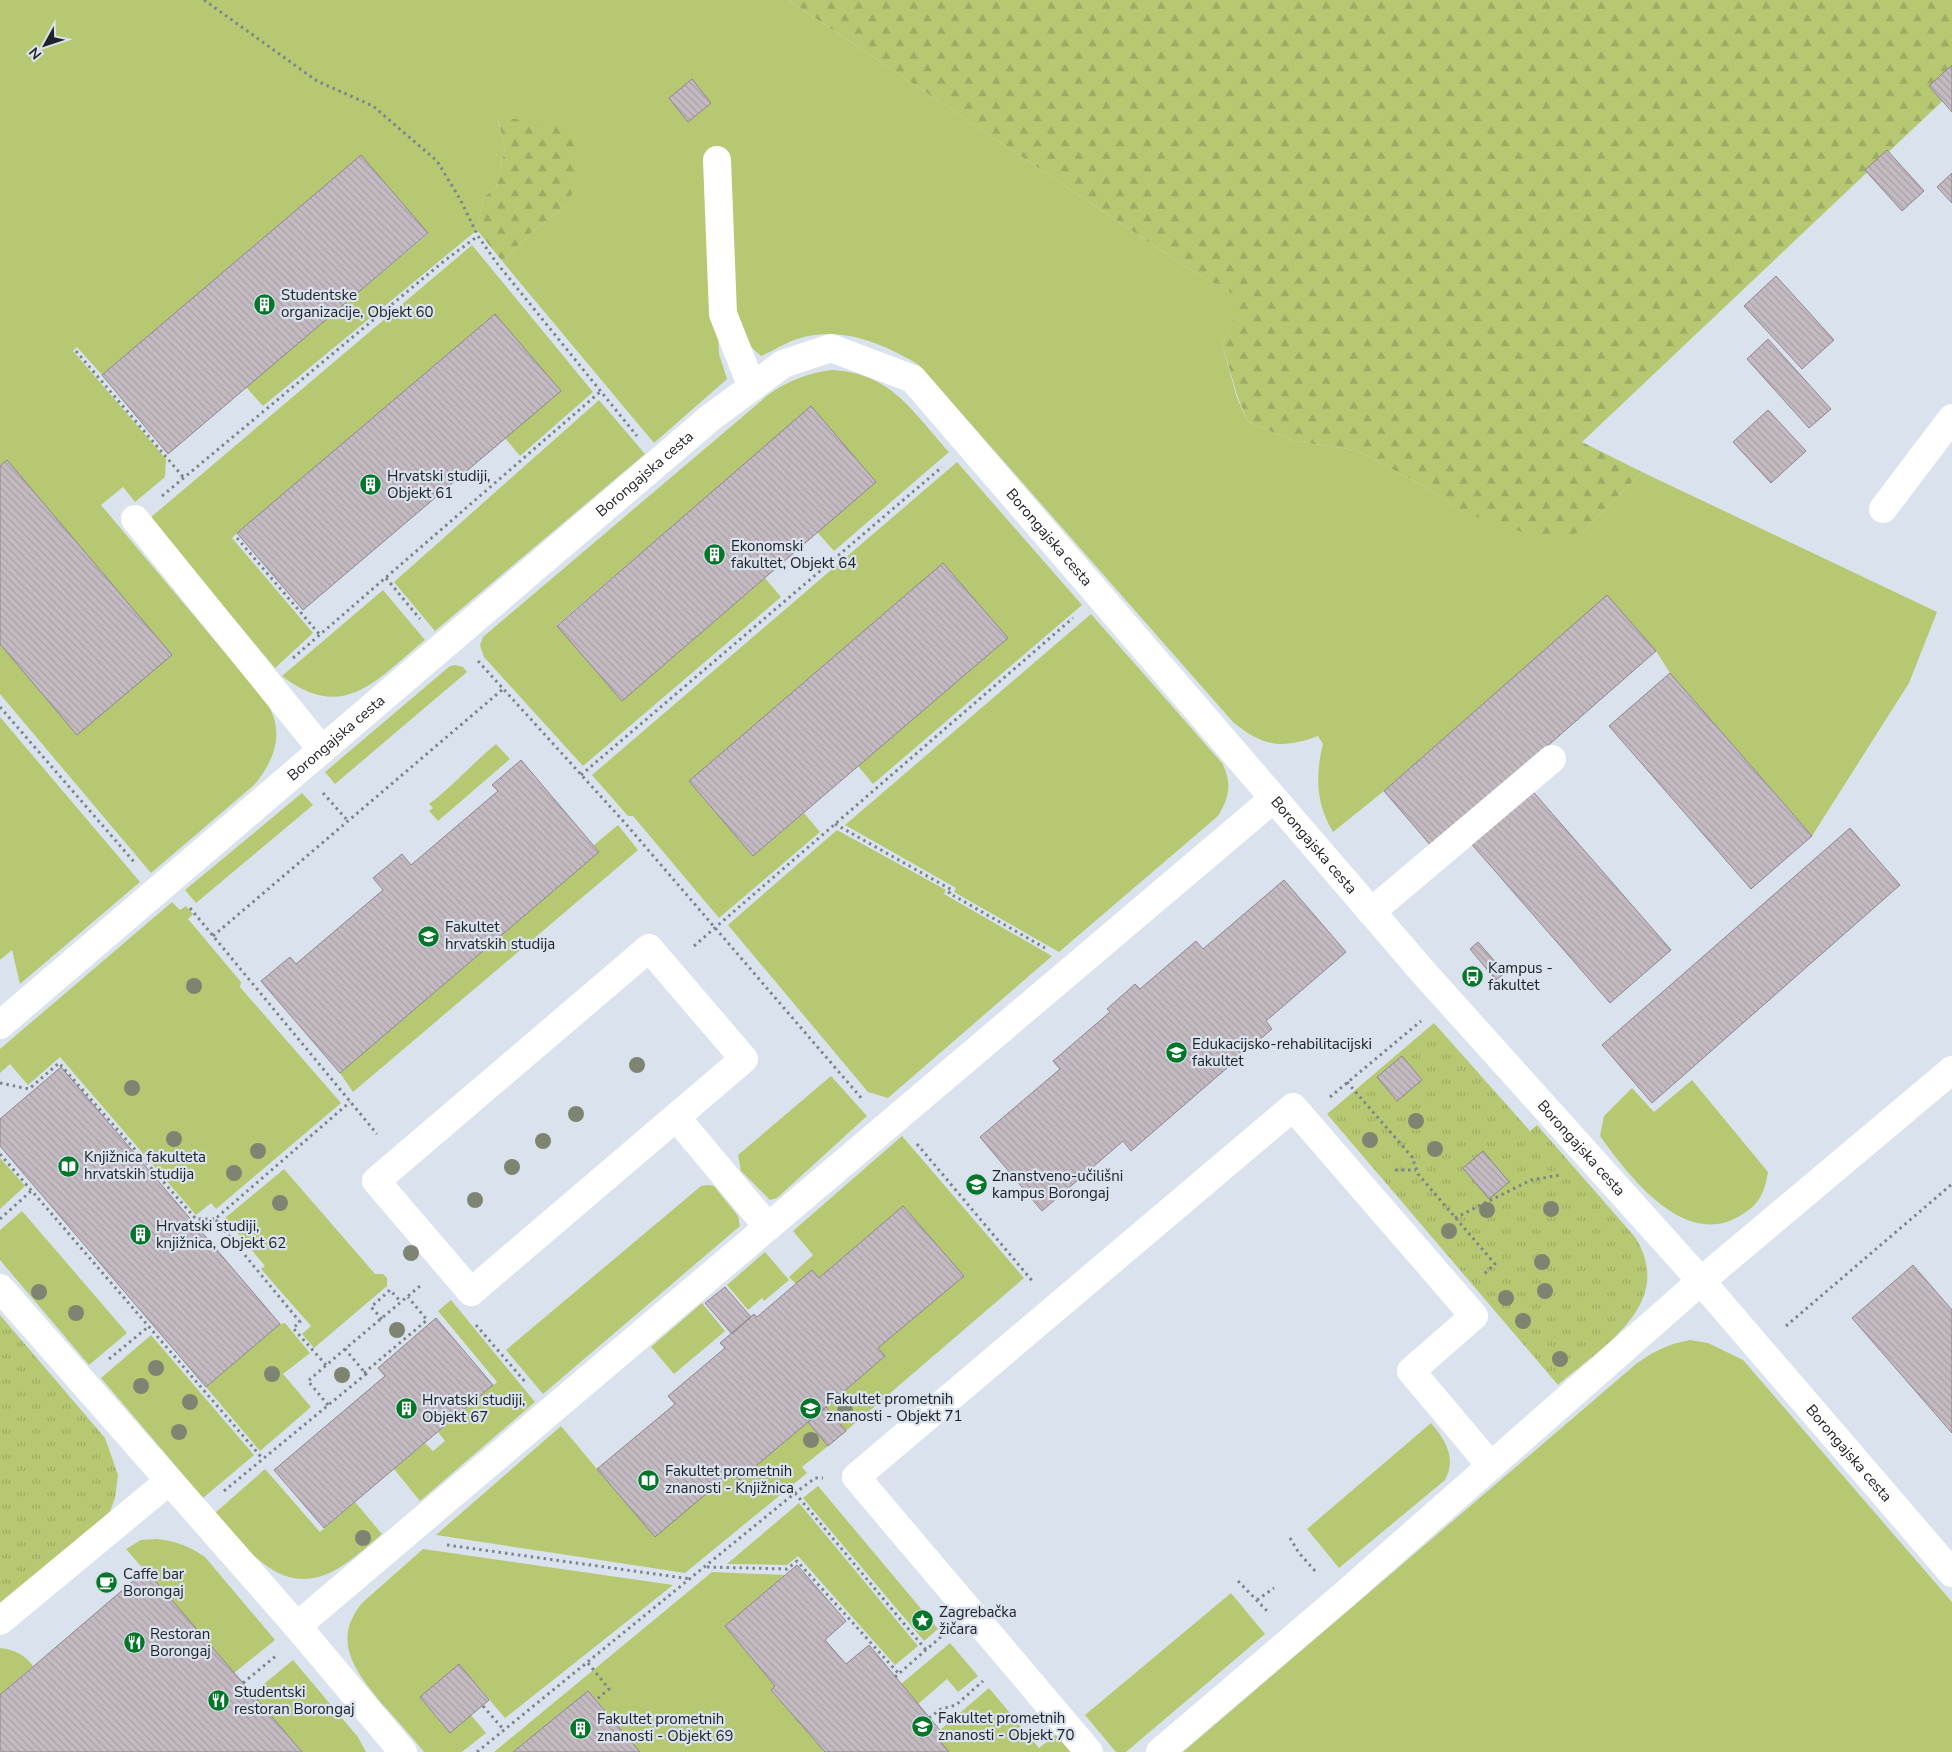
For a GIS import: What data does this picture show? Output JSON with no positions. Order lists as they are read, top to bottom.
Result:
{
  "streets": {
    "street": ["Borongajska cesta"]
  },
  "places": {
    "building": [
      "Studentske organizacije, Objekt 60",
      "Hrvatski studiji, Objekt 61",
      "Ekonomski fakultet, Objekt 64",
      "Hrvatski studiji, knjižnica, Objekt 62",
      "Hrvatski studiji, Objekt 67",
      "Fakultet prometnih znanosti - Objekt 69"
    ],
    "school or university": [
      "Fakultet hrvatskih studija",
      "Edukacijsko-rehabilitacijski fakultet",
      "Znanstveno-učilišni kampus Borongaj",
      "Fakultet prometnih znanosti - Objekt 71",
      "Fakultet prometnih znanosti - Objekt 70"
    ],
    "bus stop": ["Kampus - fakultet"],
    "library": ["Knjižnica fakulteta hrvatskih studija", "Fakultet prometnih znanosti - Knjižnica"],
    "cafe": ["Caffe bar Borongaj"],
    "place": ["Zagrebačka žičara"],
    "restaurant": ["Restoran Borongaj", "Studentski restoran Borongaj"]
  },
  "north": "bottom left"
}
